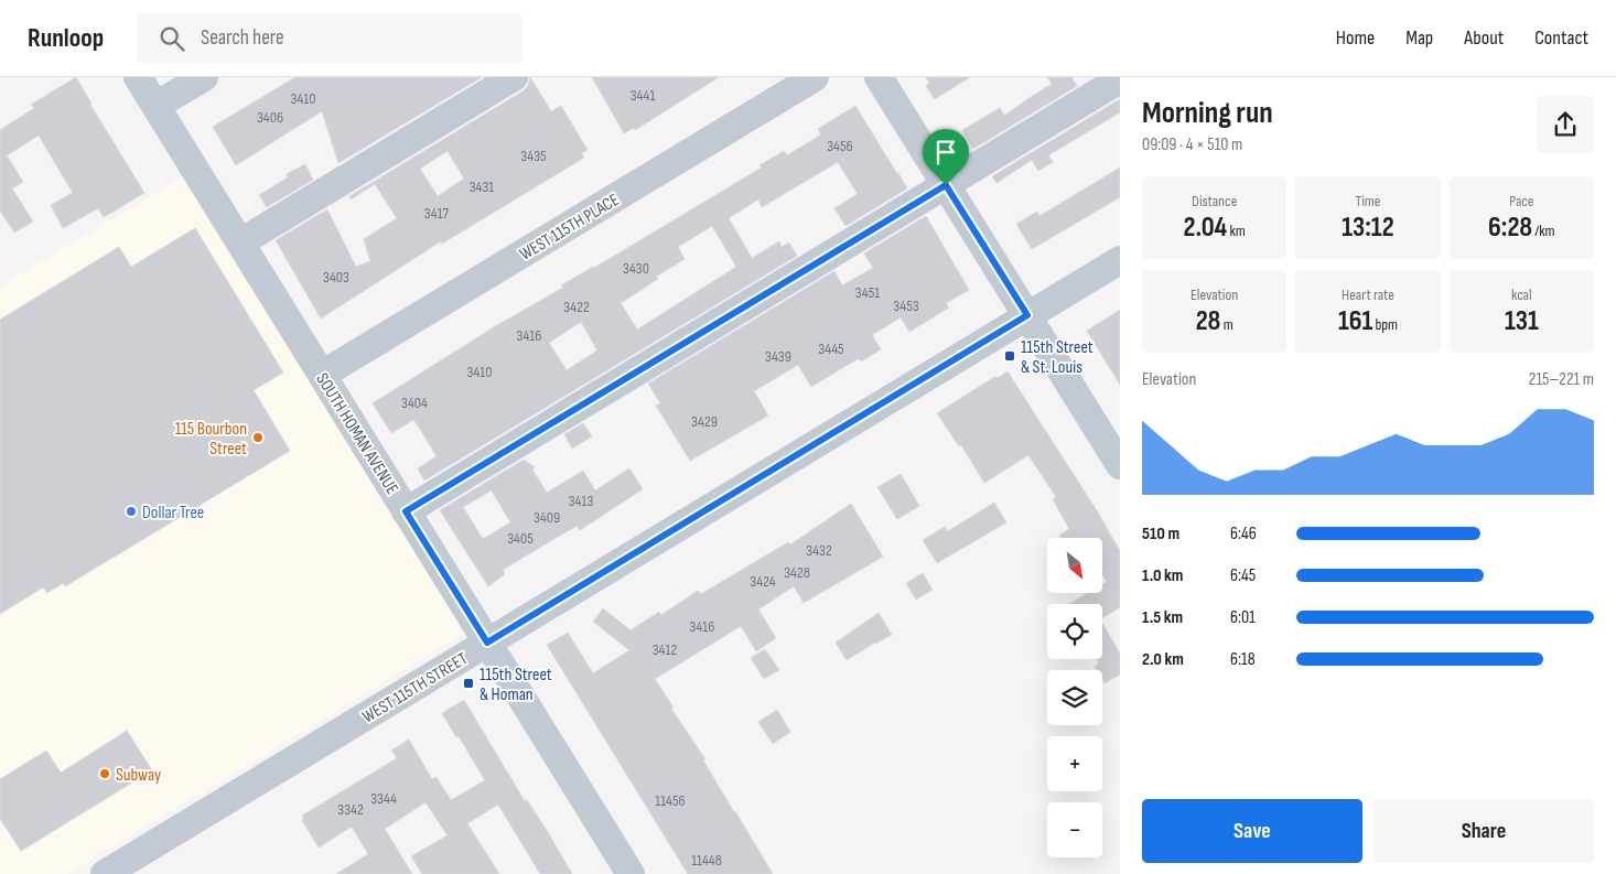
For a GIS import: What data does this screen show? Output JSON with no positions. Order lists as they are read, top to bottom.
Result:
{
  "streets": {
    "street": ["WEST 115TH PLACE", "SOUTH HOMAN AVENUE", "WEST 115TH STREET"]
  },
  "crossings": [
    ["WEST 115TH PLACE", "SOUTH HOMAN AVENUE"],
    ["SOUTH HOMAN AVENUE", "WEST 115TH STREET"]
  ],
  "places": {
    "transit": ["115th Street & St. Louis", "115th Street & Homan"],
    "other": ["115 Bourbon Street", "Dollar Tree", "Subway"]
  },
  "house_numbers": [
    "3441",
    "3410",
    "3406",
    "3456",
    "3435",
    "3431",
    "3417",
    "3430",
    "3403",
    "3451",
    "3453",
    "3422",
    "3416",
    "3445",
    "3439",
    "3410",
    "3404",
    "3429",
    "3413",
    "3409",
    "3405",
    "3432",
    "3428",
    "3424",
    "3416",
    "3412",
    "3344",
    "11456",
    "3342",
    "11448"
  ],
  "north": "bottom right",
  "page": {
    "header": "Runloop",
    "search": "Search here",
    "nav": [
      "Home",
      "Map",
      "About",
      "Contact"
    ],
    "heading": ["Morning run", "09:09 · 4 × 510 m"],
    "stats": [
      ["Distance", "2.04 km"],
      ["Time", "13:12"],
      ["Pace", "6:28 /km"],
      ["Elevation", "28 m"],
      ["Heart rate", "161 bpm"],
      ["kcal", "131"]
    ],
    "chart": ["Elevation", "215–221 m"],
    "list": [
      {
        "name": "510 m",
        "note": "6:46"
      },
      {
        "name": "1.0 km",
        "note": "6:45"
      },
      {
        "name": "1.5 km",
        "note": "6:01"
      },
      {
        "name": "2.0 km",
        "note": "6:18"
      }
    ],
    "map_buttons": ["+", "−"],
    "buttons": ["Save", "Share"]
  }
}
